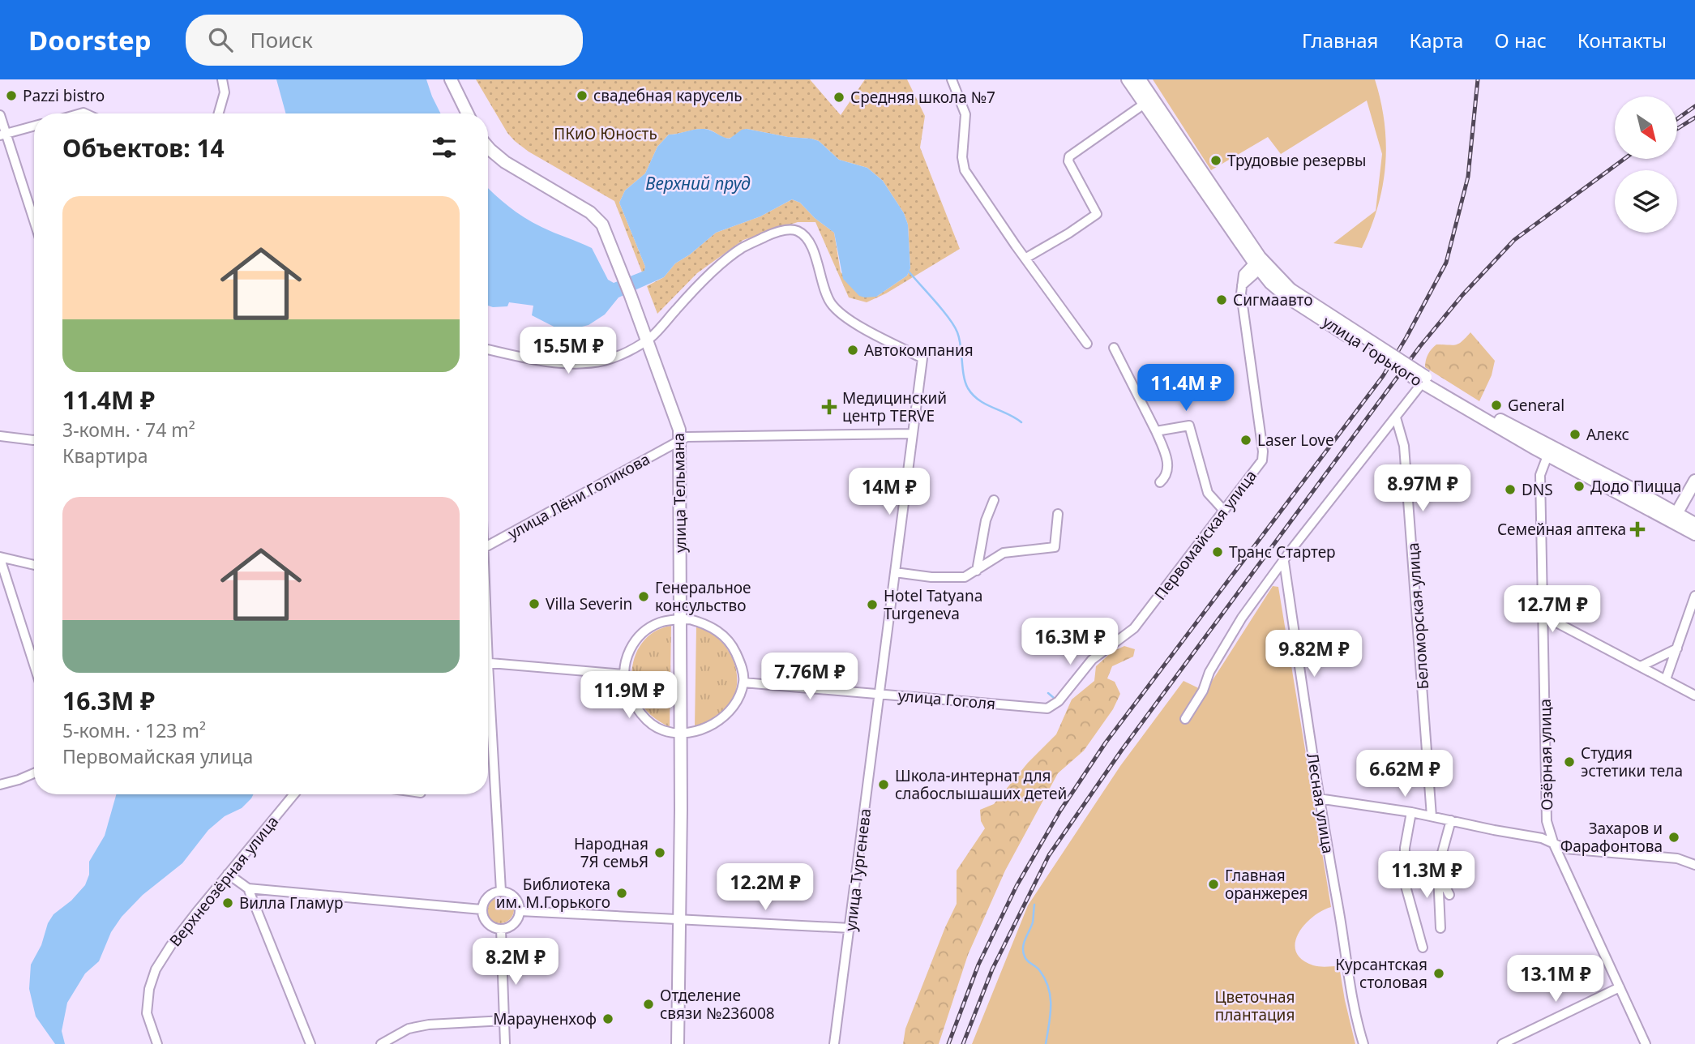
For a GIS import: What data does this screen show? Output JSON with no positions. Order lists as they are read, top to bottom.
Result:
{
  "streets": {
    "main road": ["улица Горького", "улица Тельмана"],
    "street": [
      "улица Лёни Голикова",
      "Первомайская улица",
      "Беломорская улица",
      "улица Гоголя",
      "Озёрная улица",
      "Лесная улица",
      "улица Тургенева",
      "Верхнеозёрная улица"
    ]
  },
  "crossings": [
    ["улица Горького", "Первомайская улица"],
    ["улица Горького", "Озёрная улица"],
    ["улица Тельмана", "улица Лёни Голикова"],
    ["улица Тельмана", "улица Тургенева"],
    ["улица Лёни Голикова", "улица Тургенева"],
    ["Первомайская улица", "улица Гоголя"],
    ["улица Гоголя", "улица Тургенева"]
  ],
  "water": ["Верхний пруд"],
  "parks": ["ПКиО Юность", "Цветочная плантация"],
  "places": {
    "other": [
      "Pazzi bistro",
      "свадебная карусель",
      "Средняя школа №7",
      "Трудовые резервы",
      "Сигмаавто",
      "Автокомпания",
      "General",
      "Алекс",
      "Laser Love",
      "Додо Пицца",
      "DNS",
      "Транс Стартер",
      "Генеральное консульство",
      "Villa Severin",
      "Hotel Tatyana Turgeneva",
      "Студия эстетики тела",
      "Школа-интернат для слабослышаших детей",
      "Захаров и Фарафонтова",
      "Народная 7Я семьЯ",
      "Главная оранжерея",
      "Библиотека им. М.Горького",
      "Вилла Гламур",
      "Курсантская столовая",
      "Отделение связи №236008",
      "Марауненхоф"
    ],
    "health": ["Медицинский центр TERVE", "Семейная аптека"]
  },
  "north": "bottom right",
  "page": {
    "header": "Doorstep",
    "search": "Поиск",
    "nav": [
      "Главная",
      "Карта",
      "О нас",
      "Контакты"
    ],
    "heading": "Объектов: 14",
    "list": [
      {
        "name": "11.4M ₽",
        "note": "3-комн. · 74 m² · Квартира"
      },
      {
        "name": "16.3M ₽",
        "note": "5-комн. · 123 m² · Первомайская улица"
      }
    ],
    "price": [
      "15.5M ₽",
      "11.4M ₽",
      "8.97M ₽",
      "14M ₽",
      "12.7M ₽",
      "16.3M ₽",
      "9.82M ₽",
      "7.76M ₽",
      "11.9M ₽",
      "6.62M ₽",
      "11.3M ₽",
      "12.2M ₽",
      "8.2M ₽",
      "13.1M ₽"
    ]
  }
}
